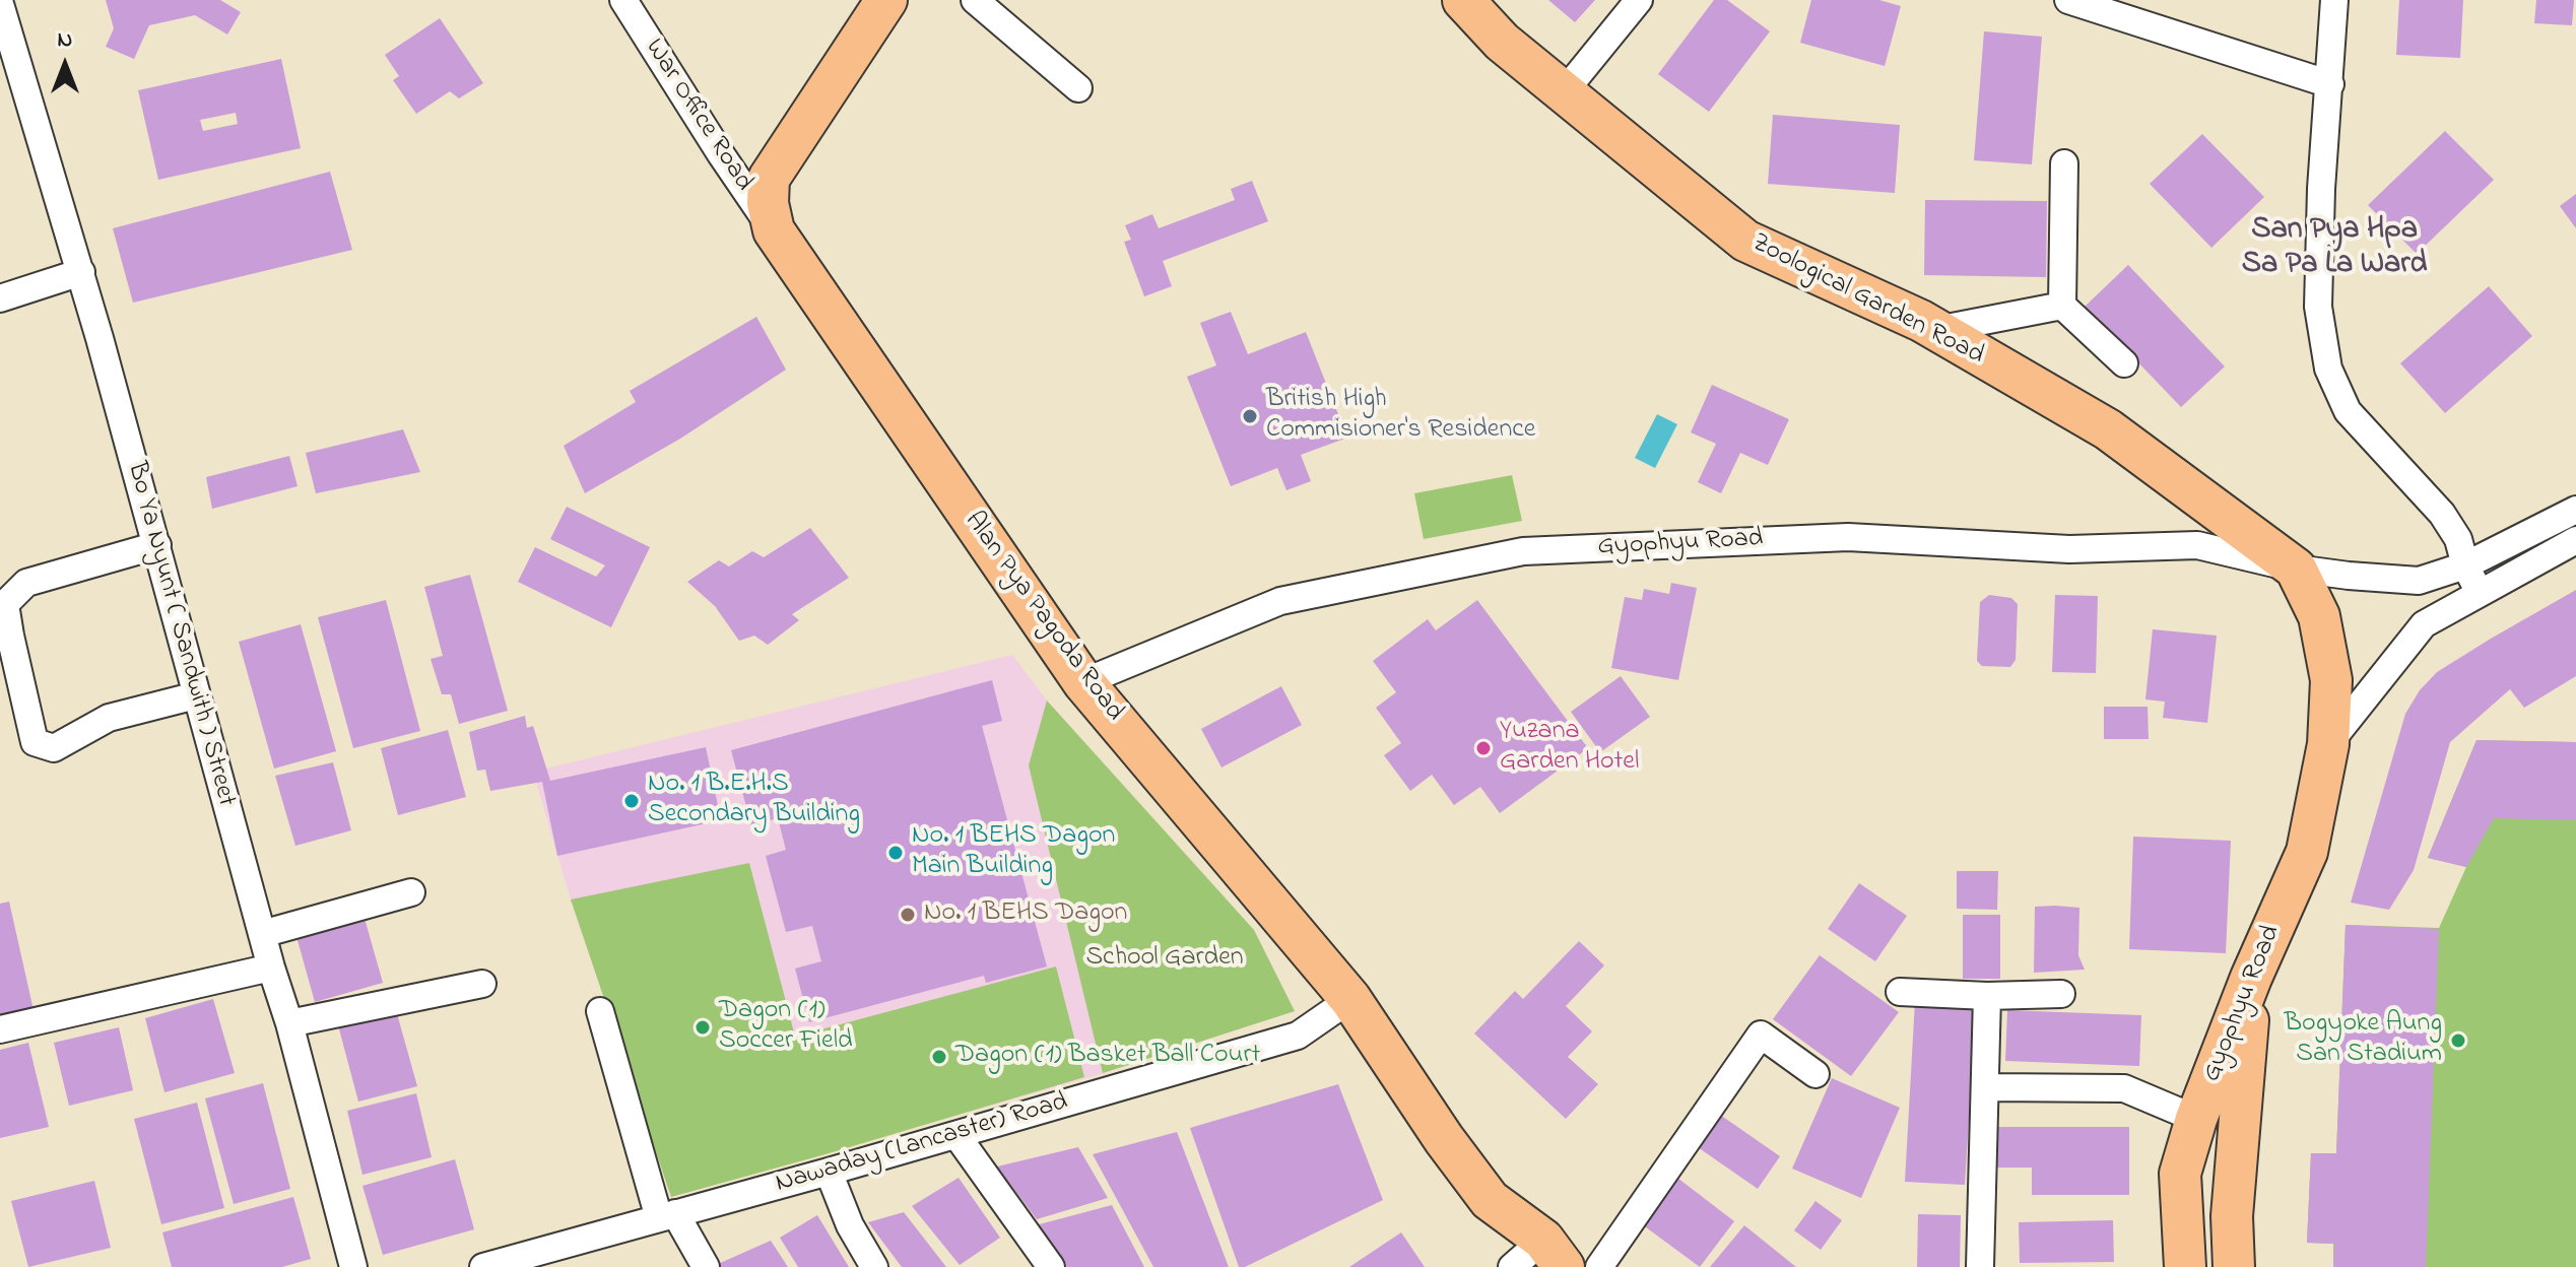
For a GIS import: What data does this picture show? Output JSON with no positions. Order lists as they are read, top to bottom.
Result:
{
  "streets": {
    "main road": ["Zoological Garden Road", "Gyophyu Road", "Alan Pya Pagoda Road"],
    "street": ["War Office Road", "Bo Ya Nyunt ( Sandwith ) Street", "Nawaday (Lancaster) Road"]
  },
  "crossings": [
    ["War Office Road", "Alan Pya Pagoda Road"],
    ["Zoological Garden Road", "Gyophyu Road"],
    ["Gyophyu Road", "Alan Pya Pagoda Road"],
    ["Alan Pya Pagoda Road", "Nawaday (Lancaster) Road"]
  ],
  "districts": ["San Pya Hpa Sa Pa La Ward"],
  "parks": ["School Garden"],
  "places": [
    "British High Commisioner's Residence",
    "Yuzana Garden Hotel",
    "No. 1 B.E.H.S Secondary Building",
    "No. 1 BEHS Dagon Main Building",
    "No. 1 BEHS Dagon",
    "Dagon (1) Soccer Field",
    "Bogyoke Aung San Stadium",
    "Dagon (1) Basket Ball Court"
  ],
  "north": "top"
}
